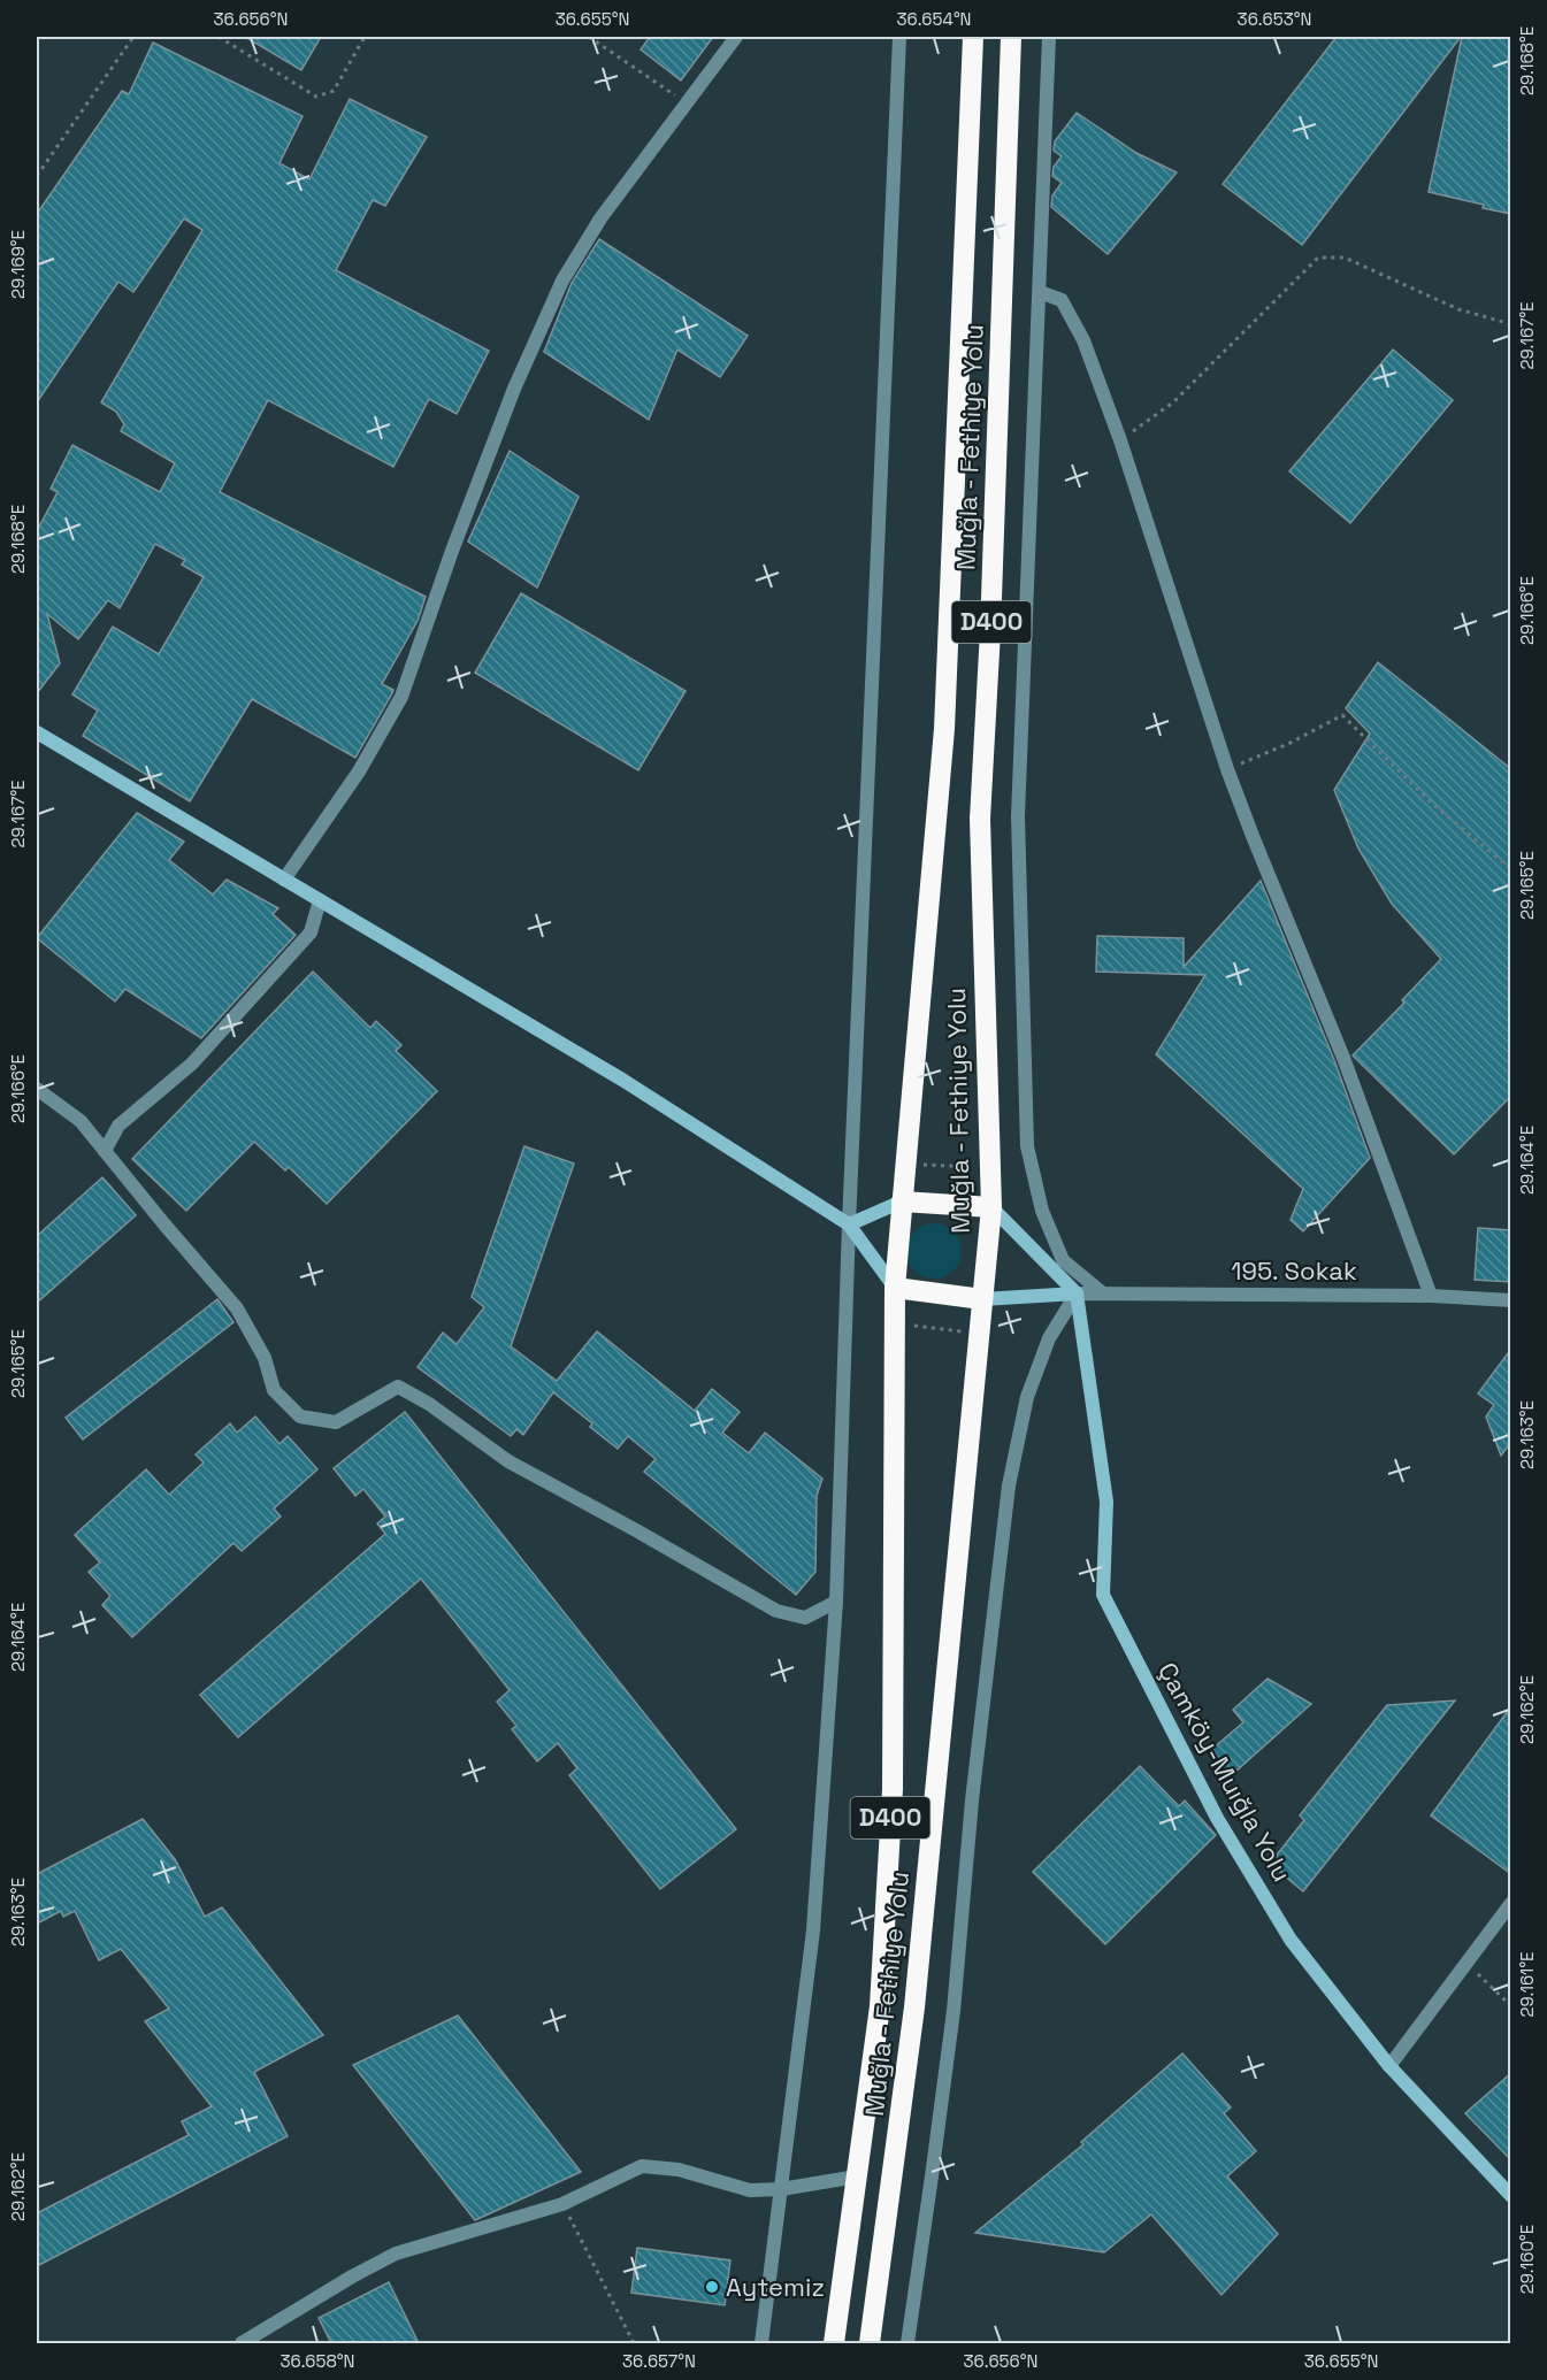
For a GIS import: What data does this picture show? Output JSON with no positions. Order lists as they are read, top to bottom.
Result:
{
  "streets": {
    "highway": ["Muğla - Fethiye Yolu", "D400"],
    "street": ["195. Sokak", "Çamköy-Muığla Yolu"]
  },
  "crossings": [
    ["195. Sokak", "Çamköy-Muığla Yolu"]
  ],
  "places": ["Aytemiz"],
  "coordinates": [
    "36.656°N",
    "36.655°N",
    "36.654°N",
    "36.653°N",
    "29.168°E",
    "29.169°E",
    "29.167°E",
    "29.166°E",
    "29.165°E",
    "29.164°E",
    "29.163°E",
    "29.162°E",
    "29.161°E",
    "29.160°E",
    "36.658°N",
    "36.657°N"
  ]
}
